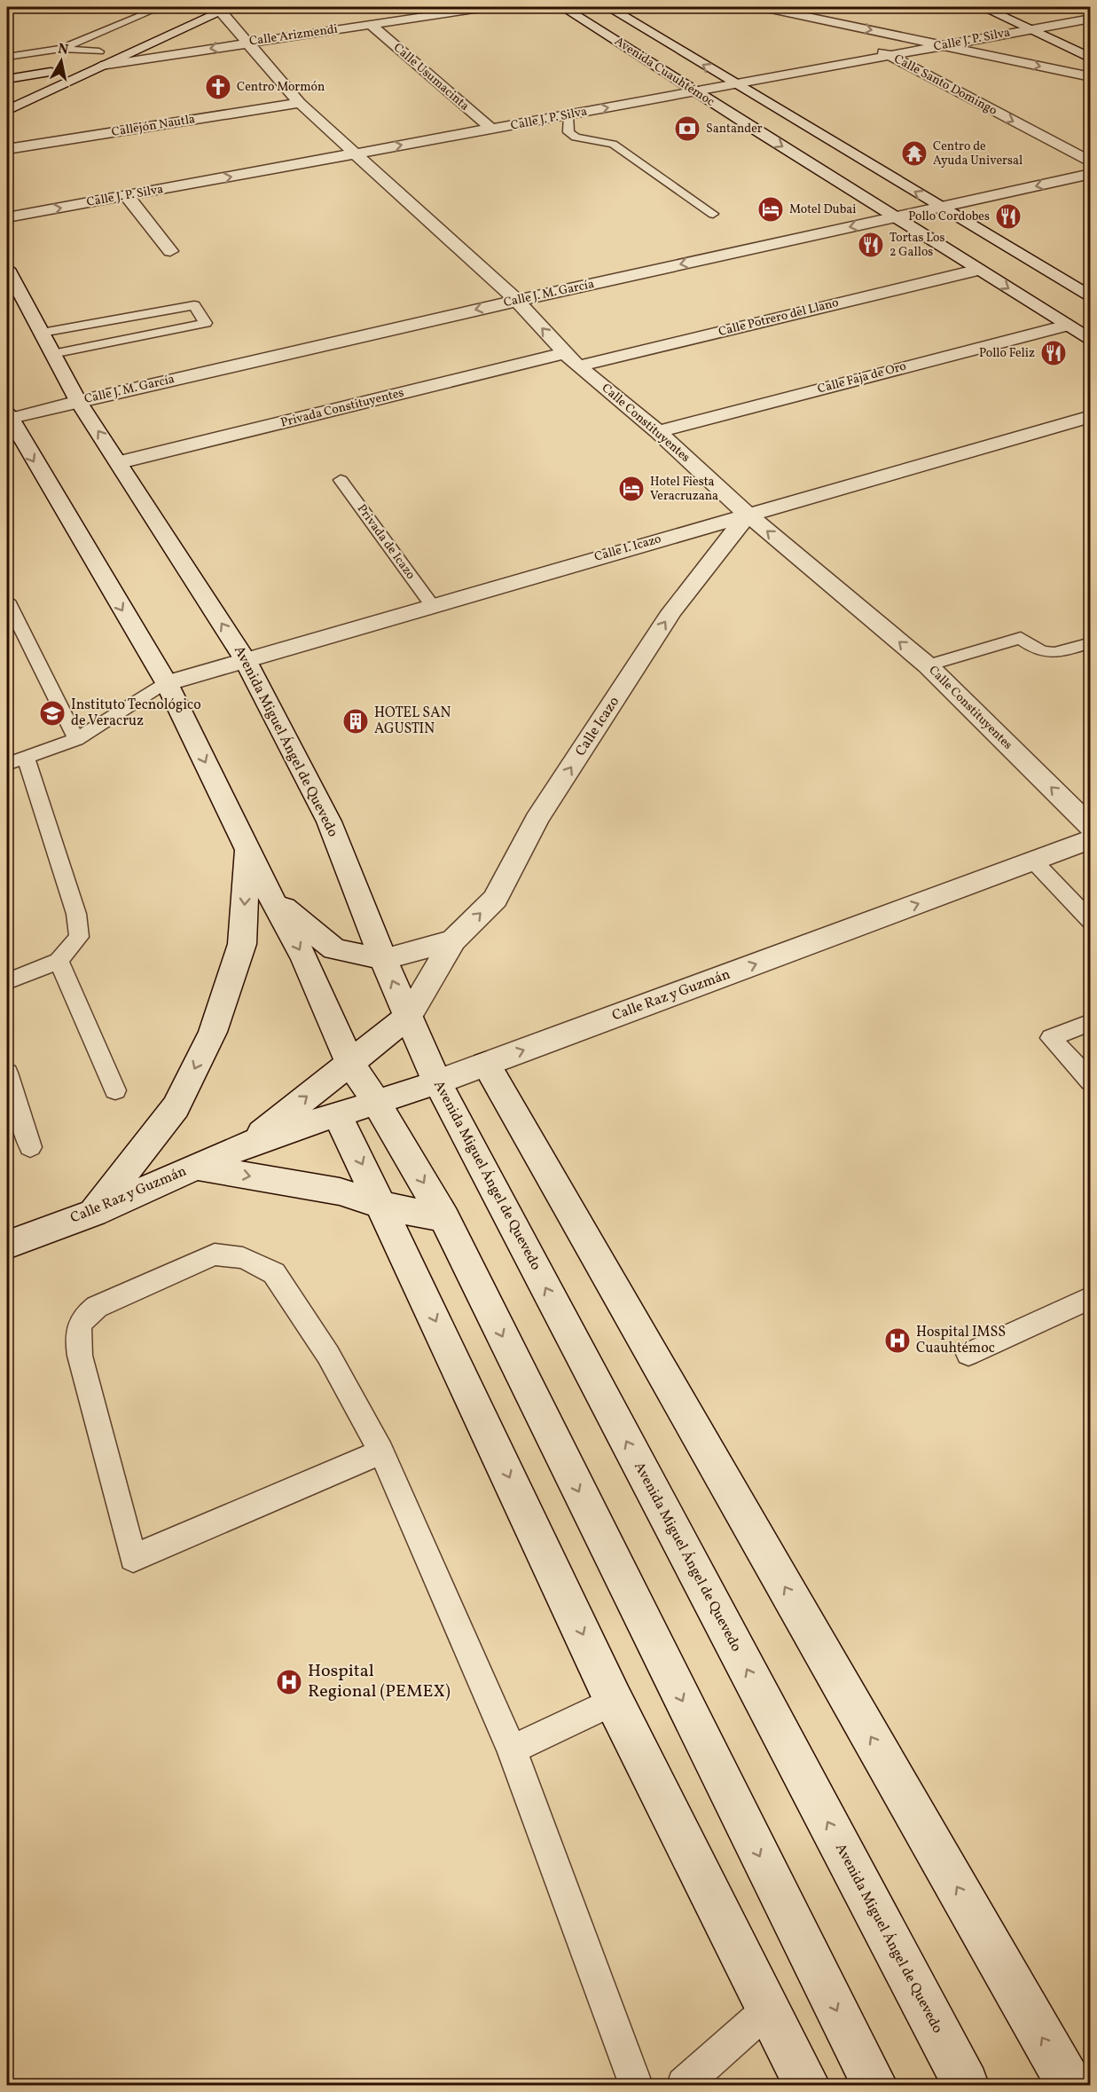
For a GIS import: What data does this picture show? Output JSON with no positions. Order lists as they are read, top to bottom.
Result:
{
  "streets": {
    "street": [
      "Calle Arizmendi",
      "Calle J. P. Silva",
      "Avenida Cuauhtémoc",
      "Calle Usumacinta",
      "Calle Santo Domingo",
      "Callejón Nautla",
      "Calle J. M. García",
      "Calle Potrero del Llano",
      "Calle Faja de Oro",
      "Privada Constituyentes",
      "Calle Constituyentes",
      "Calle I. Icazo",
      "Calle Icazo",
      "Avenida Miguel Ángel de Quevedo",
      "Calle Raz y Guzmán"
    ],
    "lane": ["Privada de Icazo"]
  },
  "crossings": [
    ["Calle Arizmendi", "Calle Usumacinta"],
    ["Calle Arizmendi", "Calle Constituyentes"],
    ["Calle J. P. Silva", "Avenida Cuauhtémoc"],
    ["Calle J. P. Silva", "Calle Usumacinta"],
    ["Calle J. P. Silva", "Calle Santo Domingo"],
    ["Calle J. P. Silva", "Calle Constituyentes"],
    ["Avenida Cuauhtémoc", "Calle J. M. García"],
    ["Avenida Cuauhtémoc", "Calle Potrero del Llano"],
    ["Avenida Cuauhtémoc", "Calle Faja de Oro"],
    ["Callejón Nautla", "Calle Constituyentes"],
    ["Calle J. M. García", "Calle Constituyentes"],
    ["Calle J. M. García", "Avenida Miguel Ángel de Quevedo"],
    ["Calle Potrero del Llano", "Privada Constituyentes"],
    ["Calle Potrero del Llano", "Calle Constituyentes"],
    ["Calle Faja de Oro", "Calle Constituyentes"],
    ["Privada Constituyentes", "Calle Constituyentes"],
    ["Privada Constituyentes", "Avenida Miguel Ángel de Quevedo"],
    ["Calle Constituyentes", "Calle I. Icazo"],
    ["Calle Constituyentes", "Calle Icazo"],
    ["Privada de Icazo", "Calle I. Icazo"],
    ["Calle I. Icazo", "Calle Icazo"],
    ["Calle I. Icazo", "Avenida Miguel Ángel de Quevedo"],
    ["Calle Icazo", "Avenida Miguel Ángel de Quevedo"],
    ["Calle Icazo", "Calle Raz y Guzmán"],
    ["Avenida Miguel Ángel de Quevedo", "Calle Raz y Guzmán"]
  ],
  "one_way": [
    "Calle J. M. García",
    "Calle Constituyentes",
    "Calle Icazo",
    "Calle Raz y Guzmán"
  ],
  "places": {
    "church": ["Centro Mormón"],
    "bank": ["Santander"],
    "temple": ["Centro de Ayuda Universal"],
    "hotel": ["Motel Dubai", "Hotel Fiesta Veracruzana"],
    "restaurant": ["Pollo Cordobes", "Tortas Los 2 Gallos", "Pollo Feliz"],
    "school or university": ["Instituto Tecnológico de Veracruz"],
    "building": ["HOTEL SAN AGUSTIN"],
    "hospital": ["Hospital IMSS Cuauhtémoc", "Hospital Regional (PEMEX)"]
  },
  "north": "top"
}
